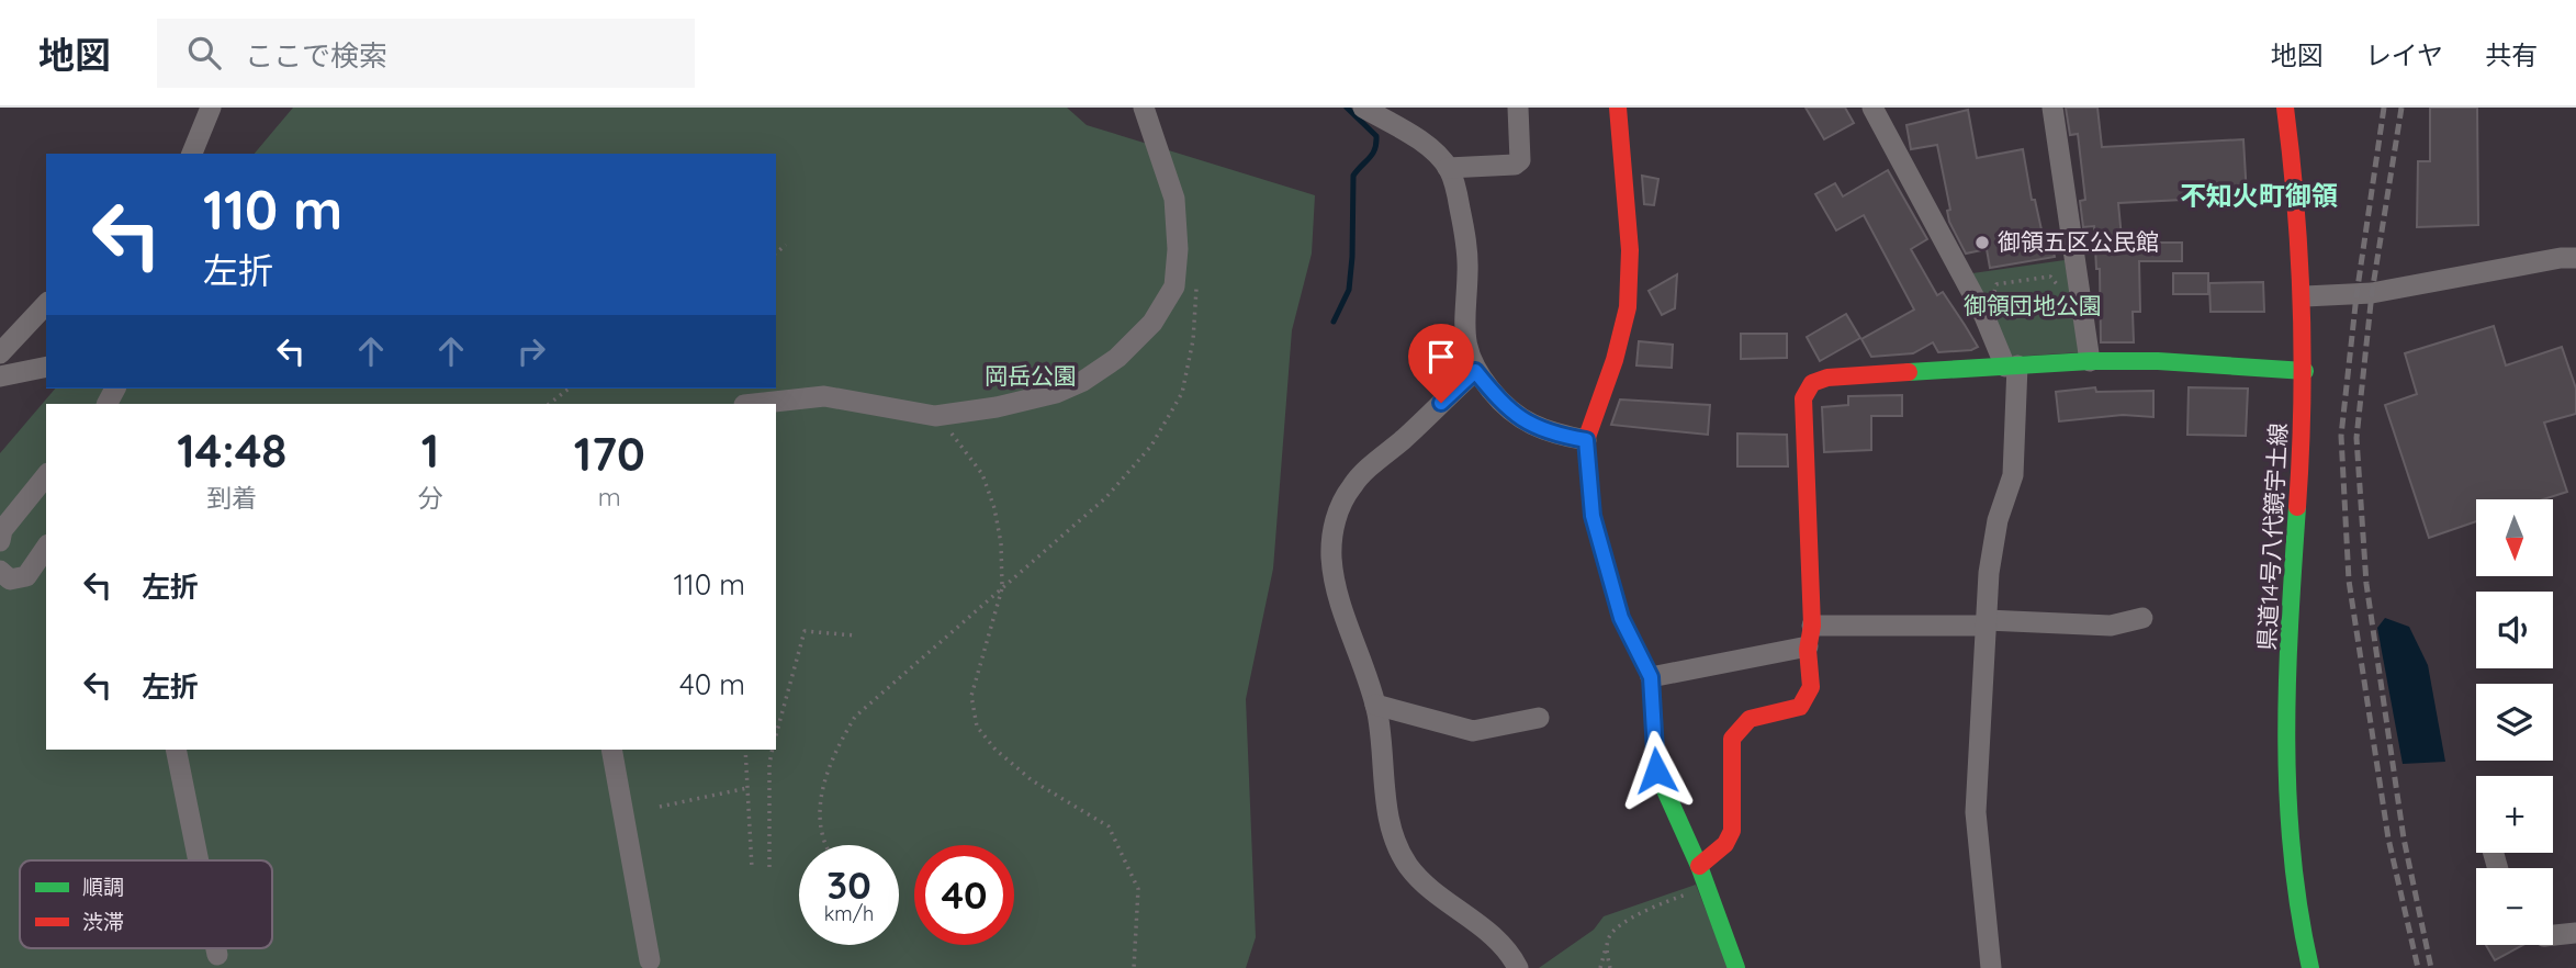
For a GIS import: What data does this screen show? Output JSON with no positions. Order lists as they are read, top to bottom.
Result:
{
  "streets": {
    "street": ["県道14号八代鏡宇土線"]
  },
  "districts": ["不知火町御領"],
  "parks": ["御領団地公園", "岡岳公園"],
  "places": ["御領五区公民館"],
  "legend": ["順調", "渋滞"],
  "north": "bottom",
  "page": {
    "header": "地図",
    "search": "ここで検索",
    "nav": ["地図", "レイヤ", "共有"],
    "turn": ["110 m", "左折"],
    "eta": [
      "14:48",
      "到着",
      "1",
      "分",
      "170",
      "m"
    ],
    "map_buttons": ["+", "−"],
    "list": [
      {
        "name": "左折",
        "value": "110 m"
      },
      {
        "name": "左折",
        "value": "40 m"
      }
    ],
    "speed": "30 km/h",
    "limit": "40"
  }
}
